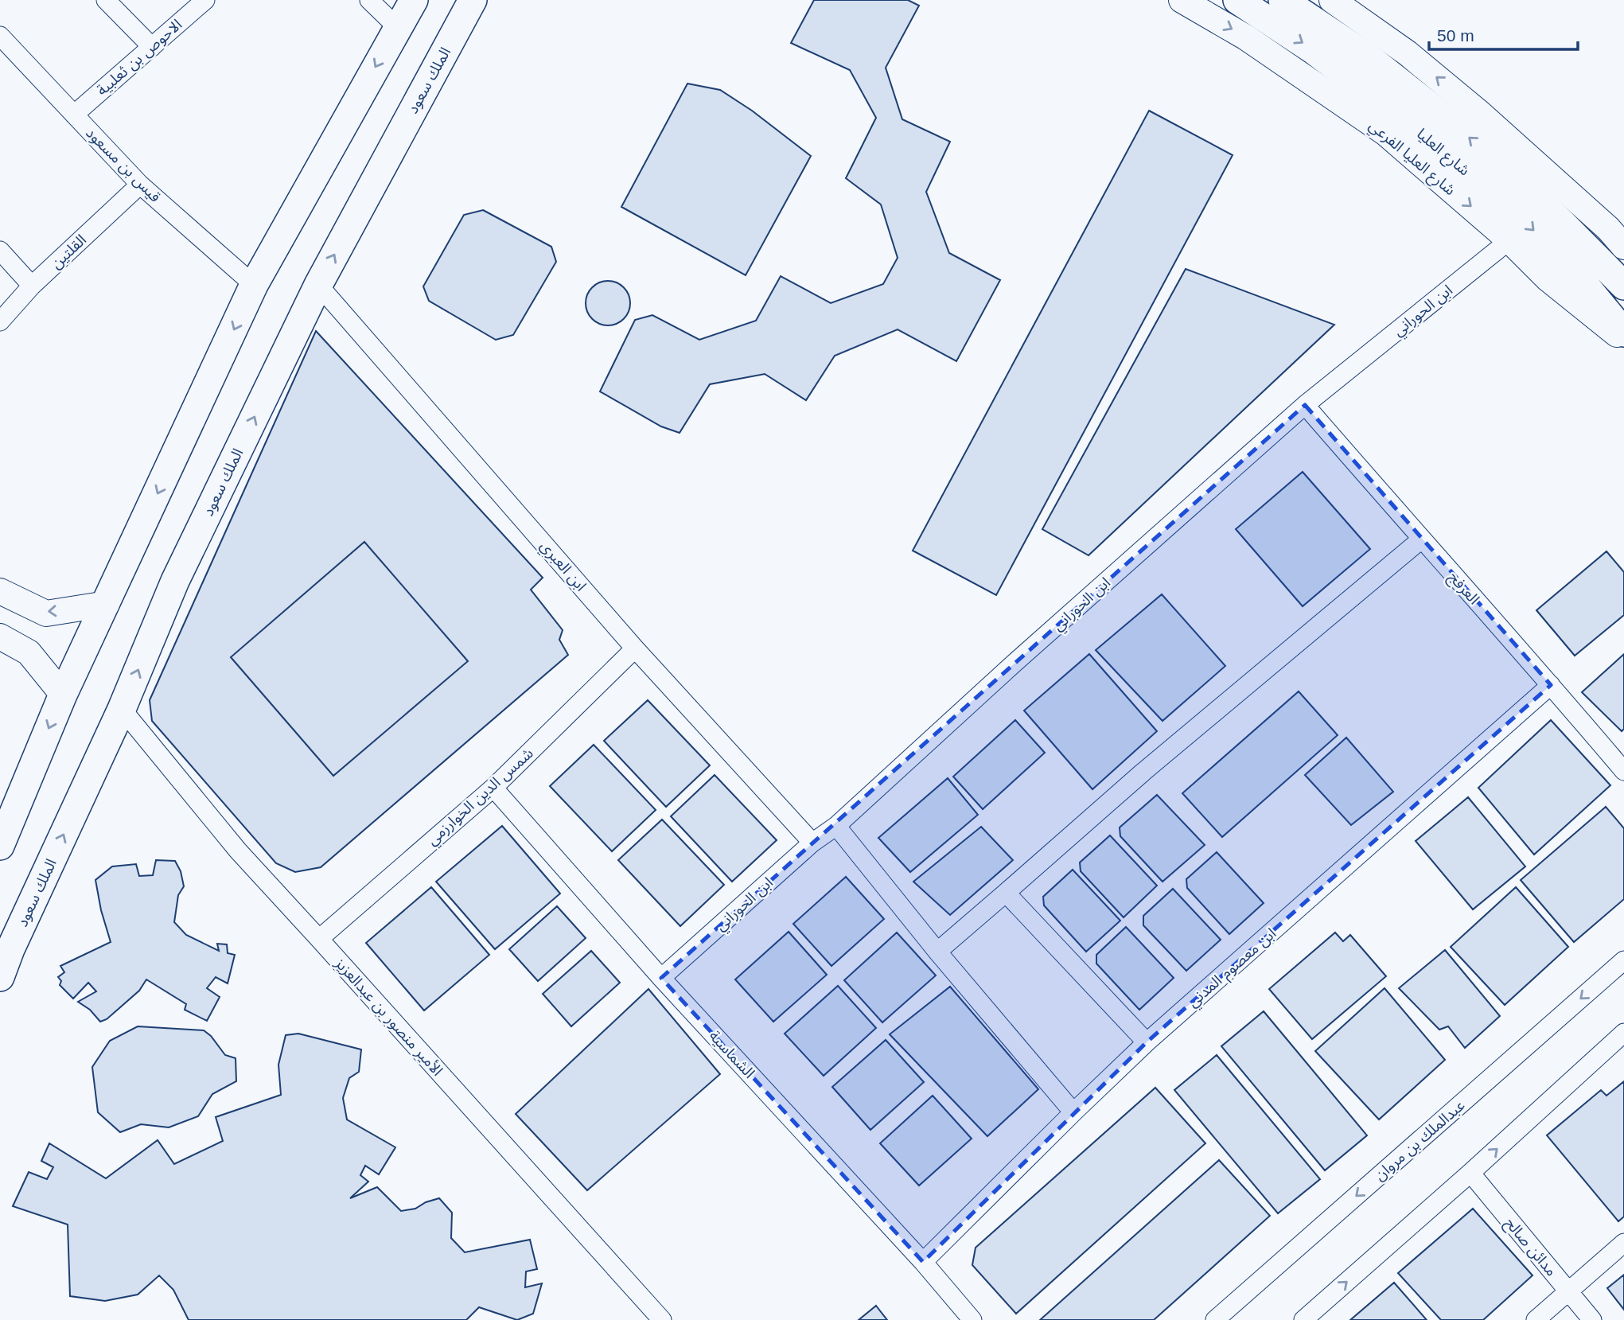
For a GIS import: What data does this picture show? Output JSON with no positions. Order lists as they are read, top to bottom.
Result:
{
  "streets": {
    "main road": ["الملك سعود", "شارع العليا"],
    "street": [
      "الاحوص بن ثعلبية",
      "شارع العليا الفرعي",
      "قيس بن مسعود",
      "القلتين",
      "ابن الحوراني",
      "ابن العبري",
      "العرفج",
      "شمس الدين الخوارزمي",
      "ابن معصوم المدني",
      "الأمير منصور بن عبدالعزيز",
      "الشماسية",
      "عبدالملك بن مروان",
      "مدائن صالح"
    ]
  },
  "crossings": [
    ["الاحوص بن ثعلبية", "قيس بن مسعود"],
    ["الملك سعود", "ابن العبري"],
    ["الملك سعود", "الأمير منصور بن عبدالعزيز"],
    ["شارع العليا الفرعي", "ابن الحوراني"],
    ["قيس بن مسعود", "القلتين"],
    ["ابن الحوراني", "ابن العبري"],
    ["ابن الحوراني", "العرفج"],
    ["ابن الحوراني", "الشماسية"],
    ["ابن العبري", "شمس الدين الخوارزمي"],
    ["العرفج", "ابن معصوم المدني"],
    ["شمس الدين الخوارزمي", "الأمير منصور بن عبدالعزيز"],
    ["شمس الدين الخوارزمي", "الشماسية"],
    ["ابن معصوم المدني", "الشماسية"]
  ],
  "scale_bar": "50 m"
}
